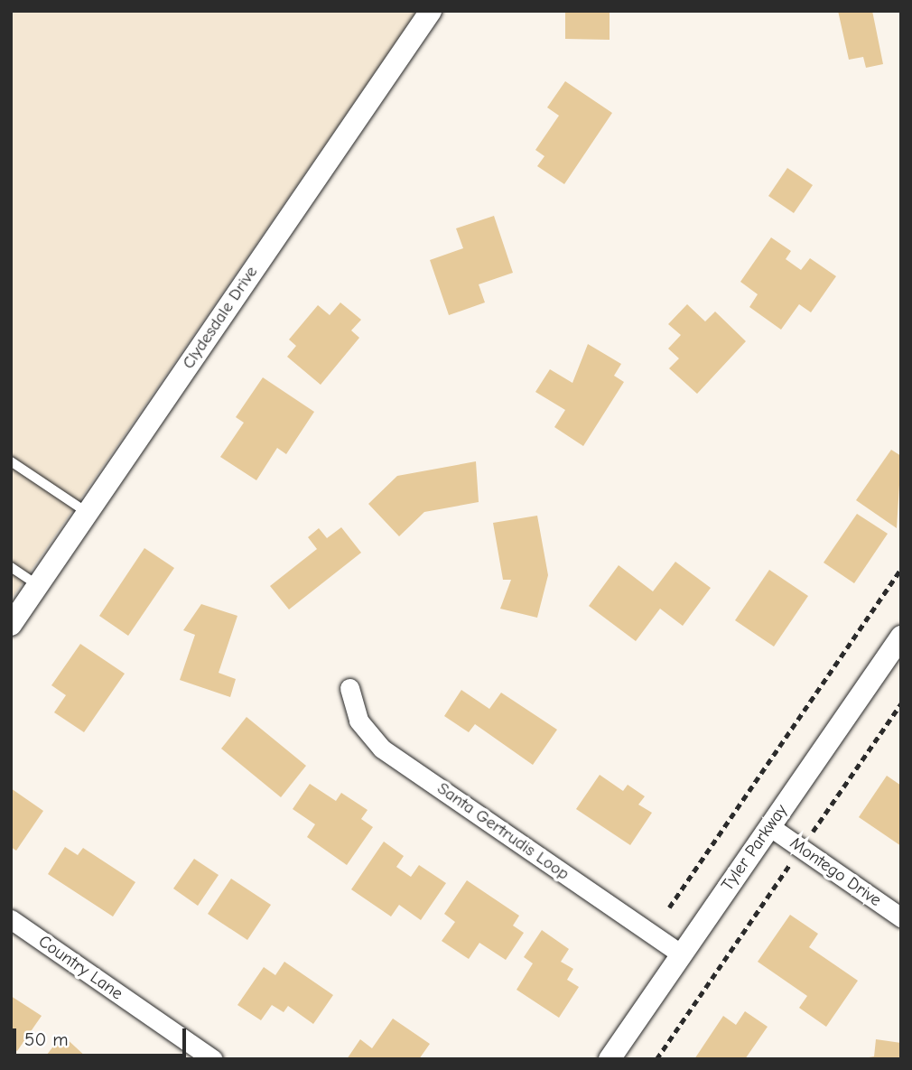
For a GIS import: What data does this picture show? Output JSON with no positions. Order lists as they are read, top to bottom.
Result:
{
  "streets": {
    "street": [
      "Clydesdale Drive",
      "Santa Gertrudis Loop",
      "Tyler Parkway",
      "Montego Drive",
      "Country Lane"
    ]
  },
  "crossings": [
    ["Santa Gertrudis Loop", "Tyler Parkway"],
    ["Tyler Parkway", "Montego Drive"]
  ],
  "scale_bar": "50 m"
}
